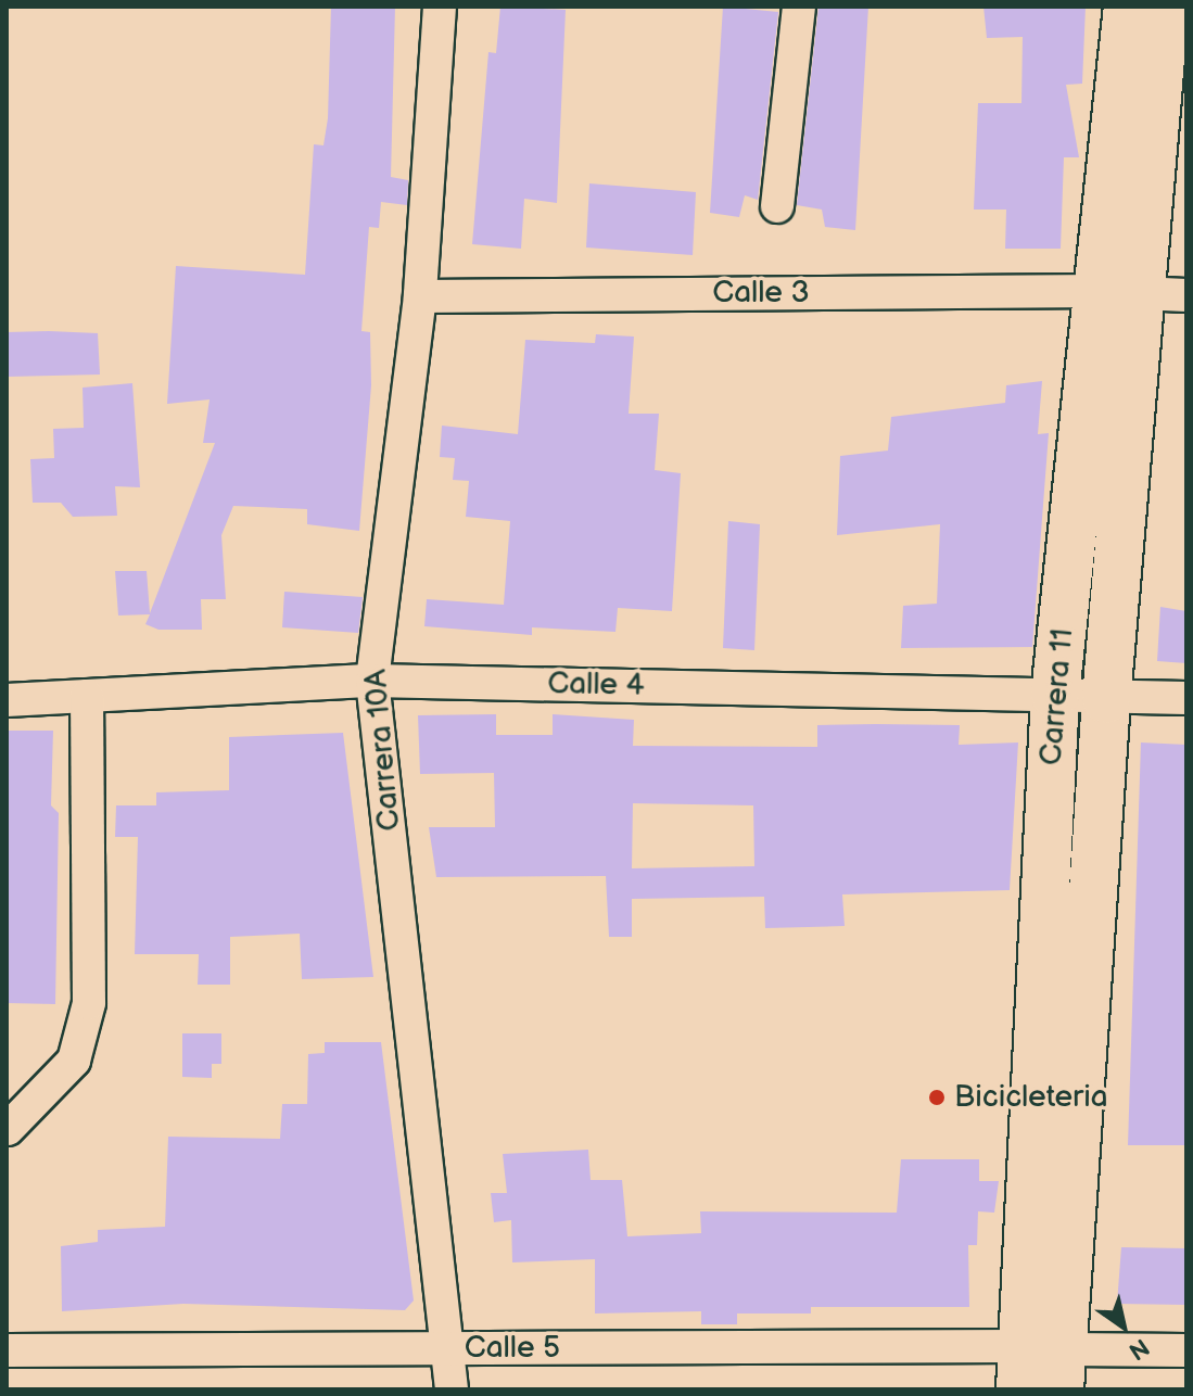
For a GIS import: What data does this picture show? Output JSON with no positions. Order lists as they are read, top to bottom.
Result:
{
  "streets": {
    "main road": ["Carrera 11"],
    "street": [
      "Calle 3",
      "Calle 4",
      "Carrera 10A",
      "Calle 5"
    ]
  },
  "crossings": [
    ["Calle 3", "Carrera 11"],
    ["Calle 3", "Carrera 10A"],
    ["Calle 4", "Carrera 11"],
    ["Calle 4", "Carrera 10A"],
    ["Carrera 11", "Calle 5"],
    ["Carrera 10A", "Calle 5"]
  ],
  "places": ["Bicicleteria"],
  "north": "bottom right"
}
